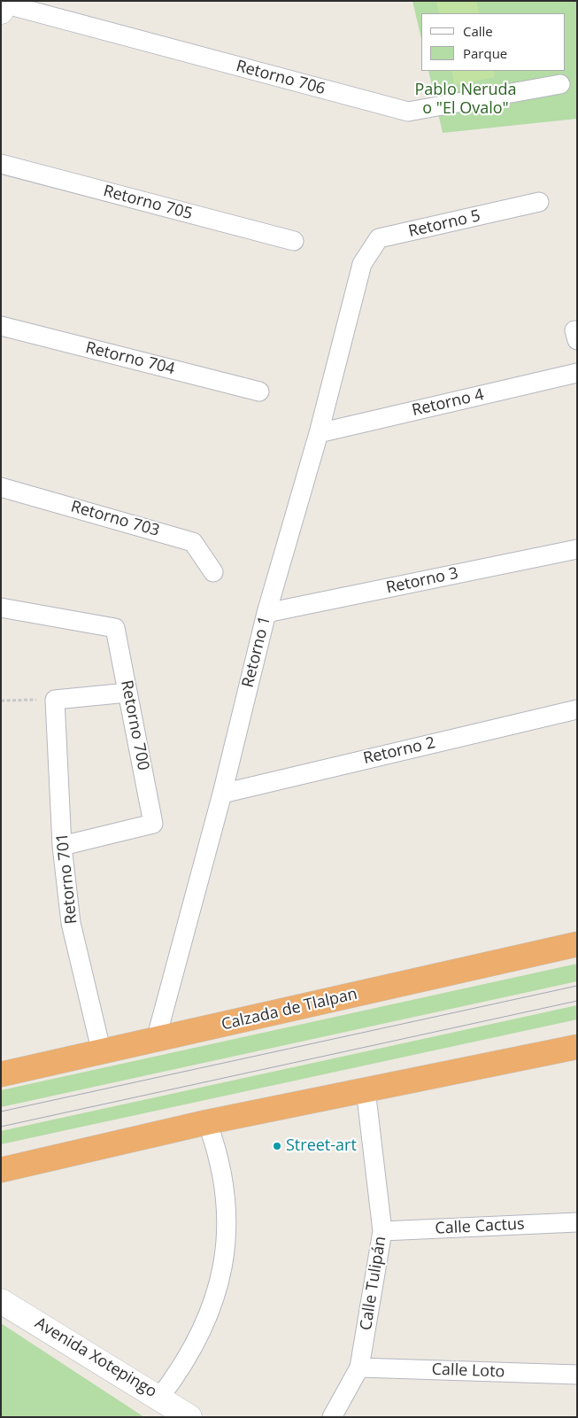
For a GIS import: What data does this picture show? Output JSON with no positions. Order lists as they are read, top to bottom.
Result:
{
  "streets": {
    "highway": ["Calzada de Tlalpan"],
    "street": [
      "Retorno 706",
      "Retorno 705",
      "Retorno 5",
      "Retorno 704",
      "Retorno 4",
      "Retorno 703",
      "Retorno 3",
      "Retorno 1",
      "Retorno 700",
      "Retorno 2",
      "Retorno 701",
      "Calle Cactus",
      "Calle Tulipán",
      "Avenida Xotepingo",
      "Calle Loto"
    ]
  },
  "crossings": [
    ["Retorno 5", "Retorno 1"],
    ["Retorno 4", "Retorno 1"],
    ["Retorno 3", "Retorno 1"],
    ["Retorno 1", "Retorno 2"],
    ["Retorno 1", "Calzada de Tlalpan"],
    ["Retorno 700", "Retorno 701"],
    ["Retorno 701", "Calzada de Tlalpan"],
    ["Calle Cactus", "Calle Tulipán"],
    ["Calle Tulipán", "Calle Loto"]
  ],
  "parks": ["Pablo Neruda o \"El Ovalo\""],
  "places": ["Street-art"],
  "legend": ["Calle", "Parque"]
}
